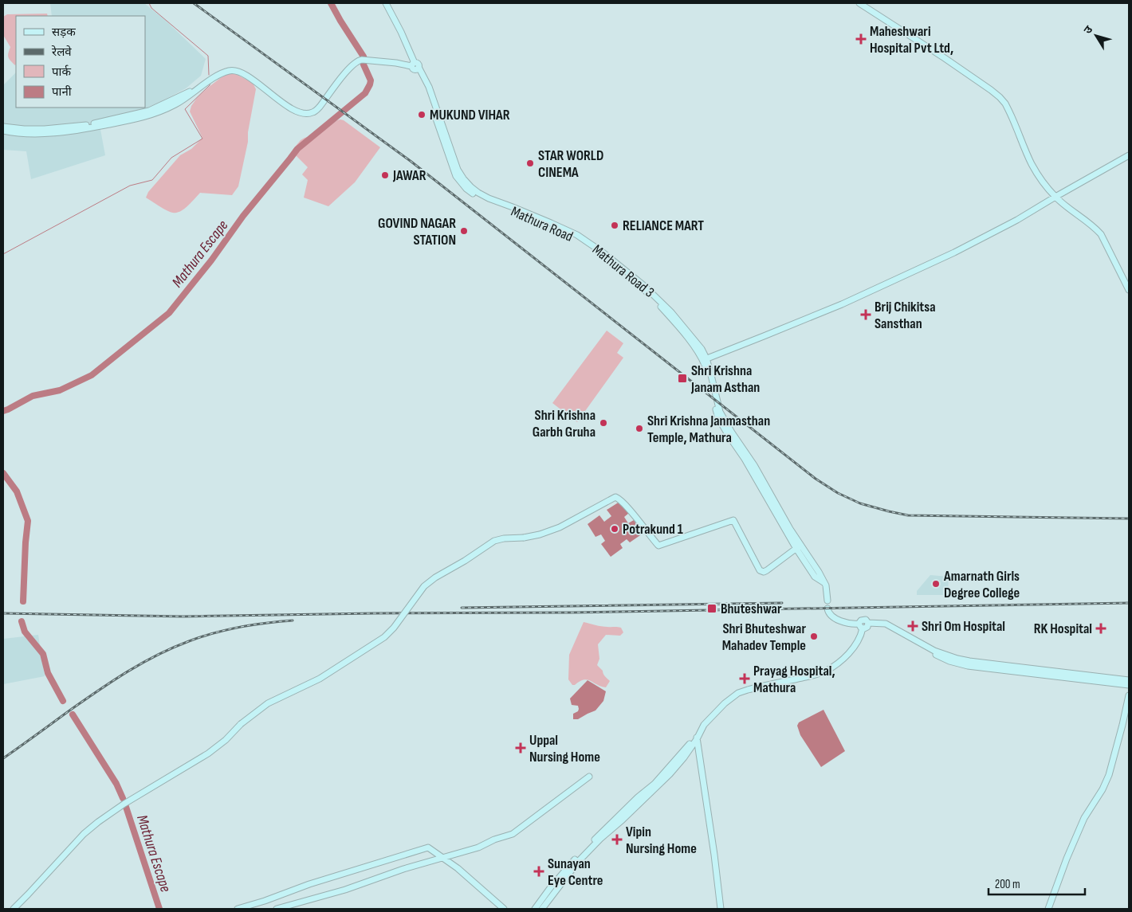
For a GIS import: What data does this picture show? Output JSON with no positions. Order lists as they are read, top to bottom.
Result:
{
  "streets": {
    "street": ["Mathura Road", "Mathura Road 3"]
  },
  "crossings": [
    ["Mathura Road", "Mathura Road 3"]
  ],
  "water": ["Mathura Escape"],
  "places": {
    "health": [
      "Maheshwari Hospital Pvt Ltd,",
      "Brij Chikitsa Sansthan",
      "Shri Om Hospital",
      "RK Hospital",
      "Prayag Hospital, Mathura",
      "Uppal Nursing Home",
      "Vipin Nursing Home",
      "Sunayan Eye Centre"
    ],
    "other": [
      "MUKUND VIHAR",
      "STAR WORLD CINEMA",
      "JAWAR",
      "RELIANCE MART",
      "GOVIND NAGAR STATION",
      "Shri Krishna Garbh Gruha",
      "Shri Krishna Janmasthan Temple, Mathura",
      "Potrakund 1",
      "Amarnath Girls Degree College",
      "Shri Bhuteshwar Mahadev Temple"
    ],
    "transit": ["Shri Krishna Janam Asthan", "Bhuteshwar"]
  },
  "legend": [
    "सड़क",
    "रेलवे",
    "पार्क",
    "पानी"
  ],
  "scale_bar": "200 m",
  "north": "top left"
}
